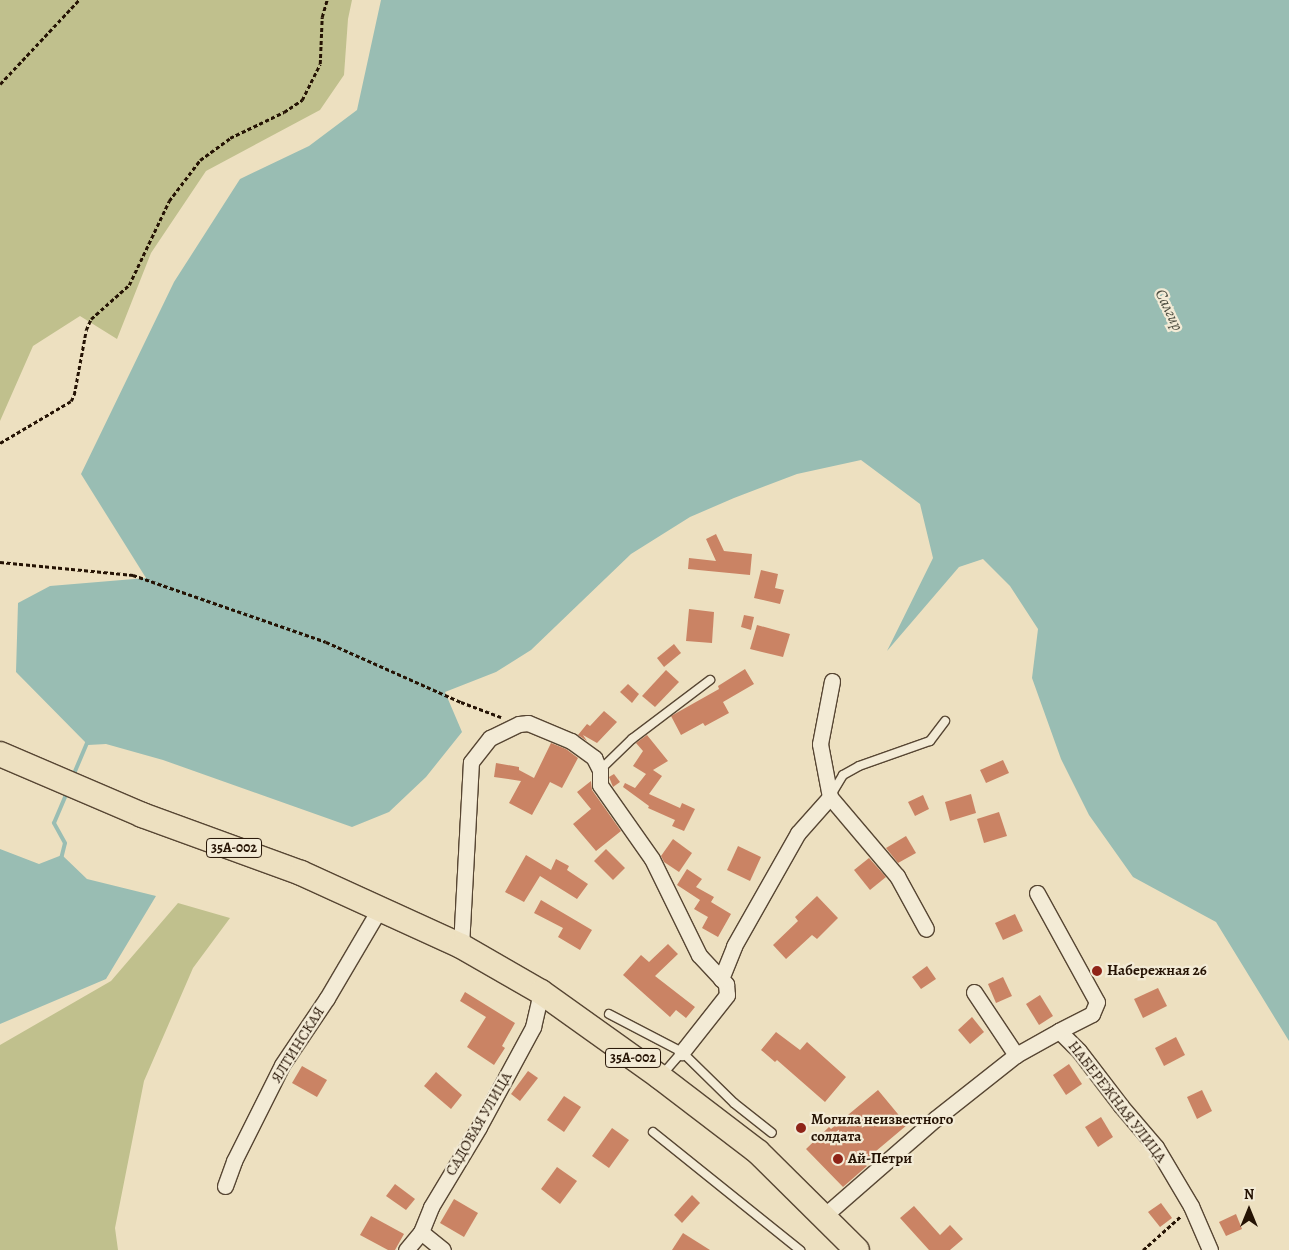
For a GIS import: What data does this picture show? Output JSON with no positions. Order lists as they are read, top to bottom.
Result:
{
  "streets": {
    "main road": ["35А-002"],
    "street": ["ЯЛТИНСКАЯ", "НАБЕРЕЖНАЯ УЛИЦА", "САДОВАЯ УЛИЦА"]
  },
  "crossings": [
    ["35А-002", "ЯЛТИНСКАЯ"],
    ["35А-002", "САДОВАЯ УЛИЦА"]
  ],
  "water": ["Салгир"],
  "places": ["Набережная 26", "Могила неизвестного солдата", "Ай-Петри"],
  "north": "top"
}
